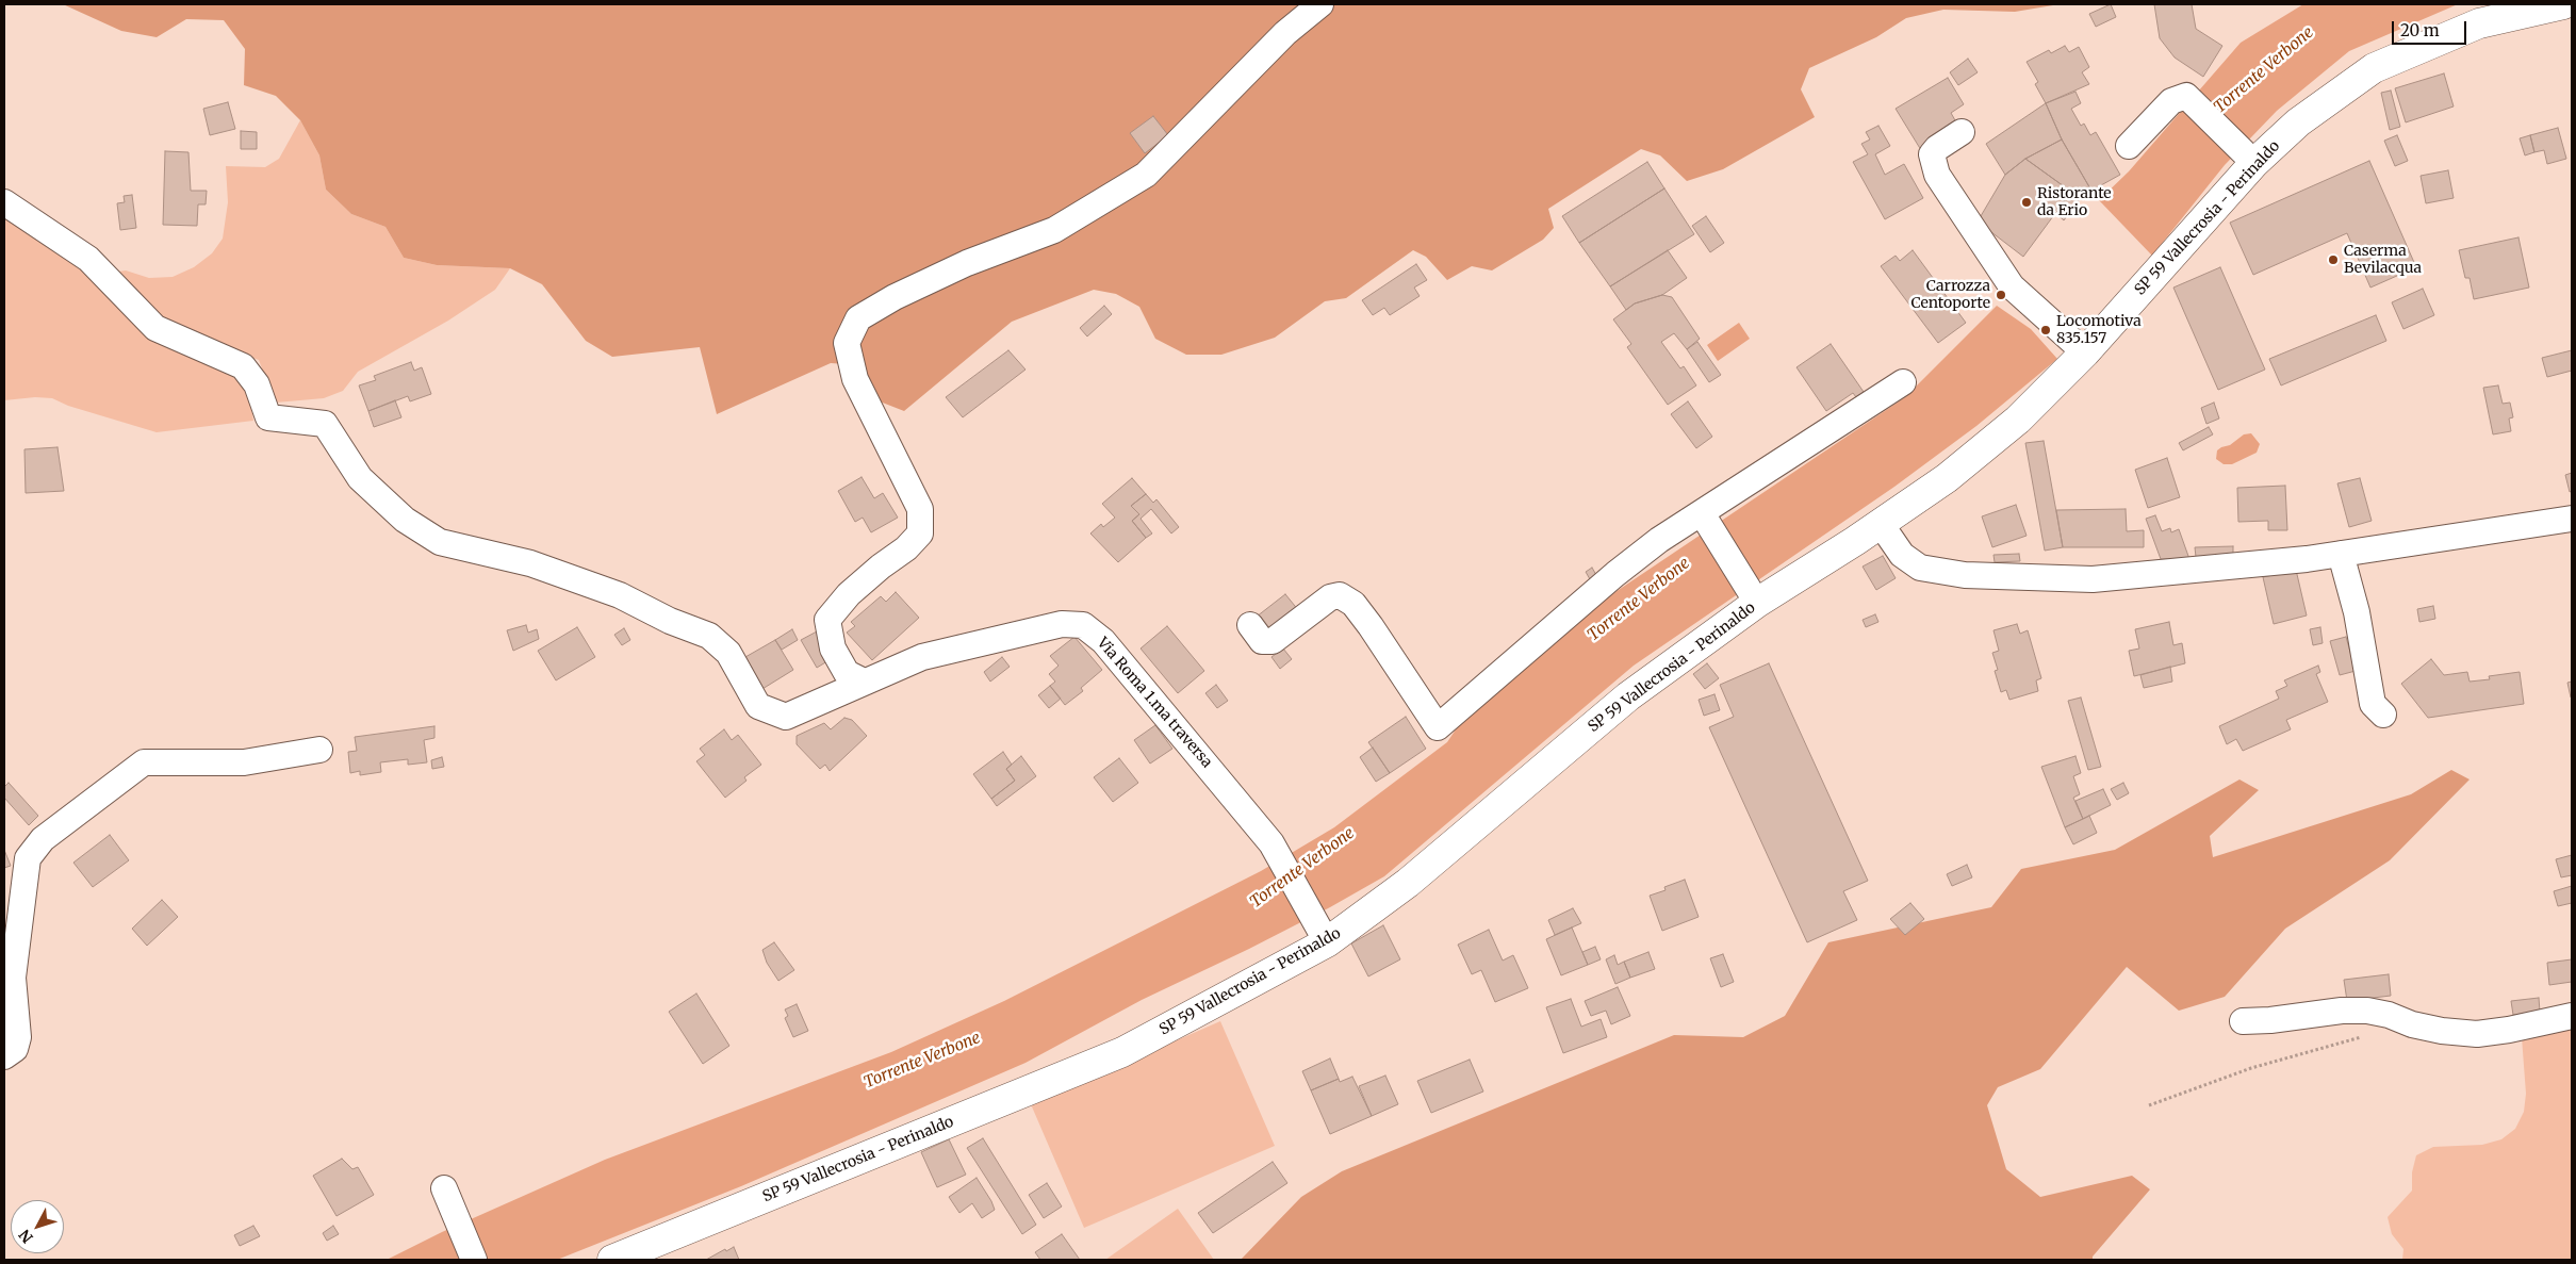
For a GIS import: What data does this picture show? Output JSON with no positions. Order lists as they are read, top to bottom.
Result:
{
  "streets": {
    "main road": ["SP 59 Vallecrosia - Perinaldo"],
    "street": ["Via Roma 1.ma traversa"]
  },
  "crossings": [
    ["SP 59 Vallecrosia - Perinaldo", "Via Roma 1.ma traversa"]
  ],
  "water": ["Torrente Verbone"],
  "places": [
    "Ristorante da Erio",
    "Caserma Bevilacqua",
    "Carrozza Centoporte",
    "Locomotiva 835.157"
  ],
  "scale_bar": "20 m",
  "north": "bottom left"
}
